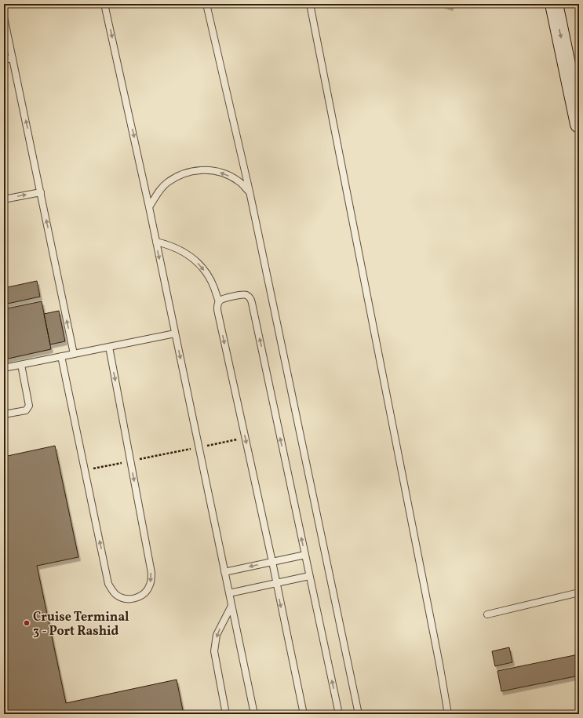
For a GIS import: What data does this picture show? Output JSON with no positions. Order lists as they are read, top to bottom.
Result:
{
  "places": ["Cruise Terminal 3 - Port Rashid"]
}
